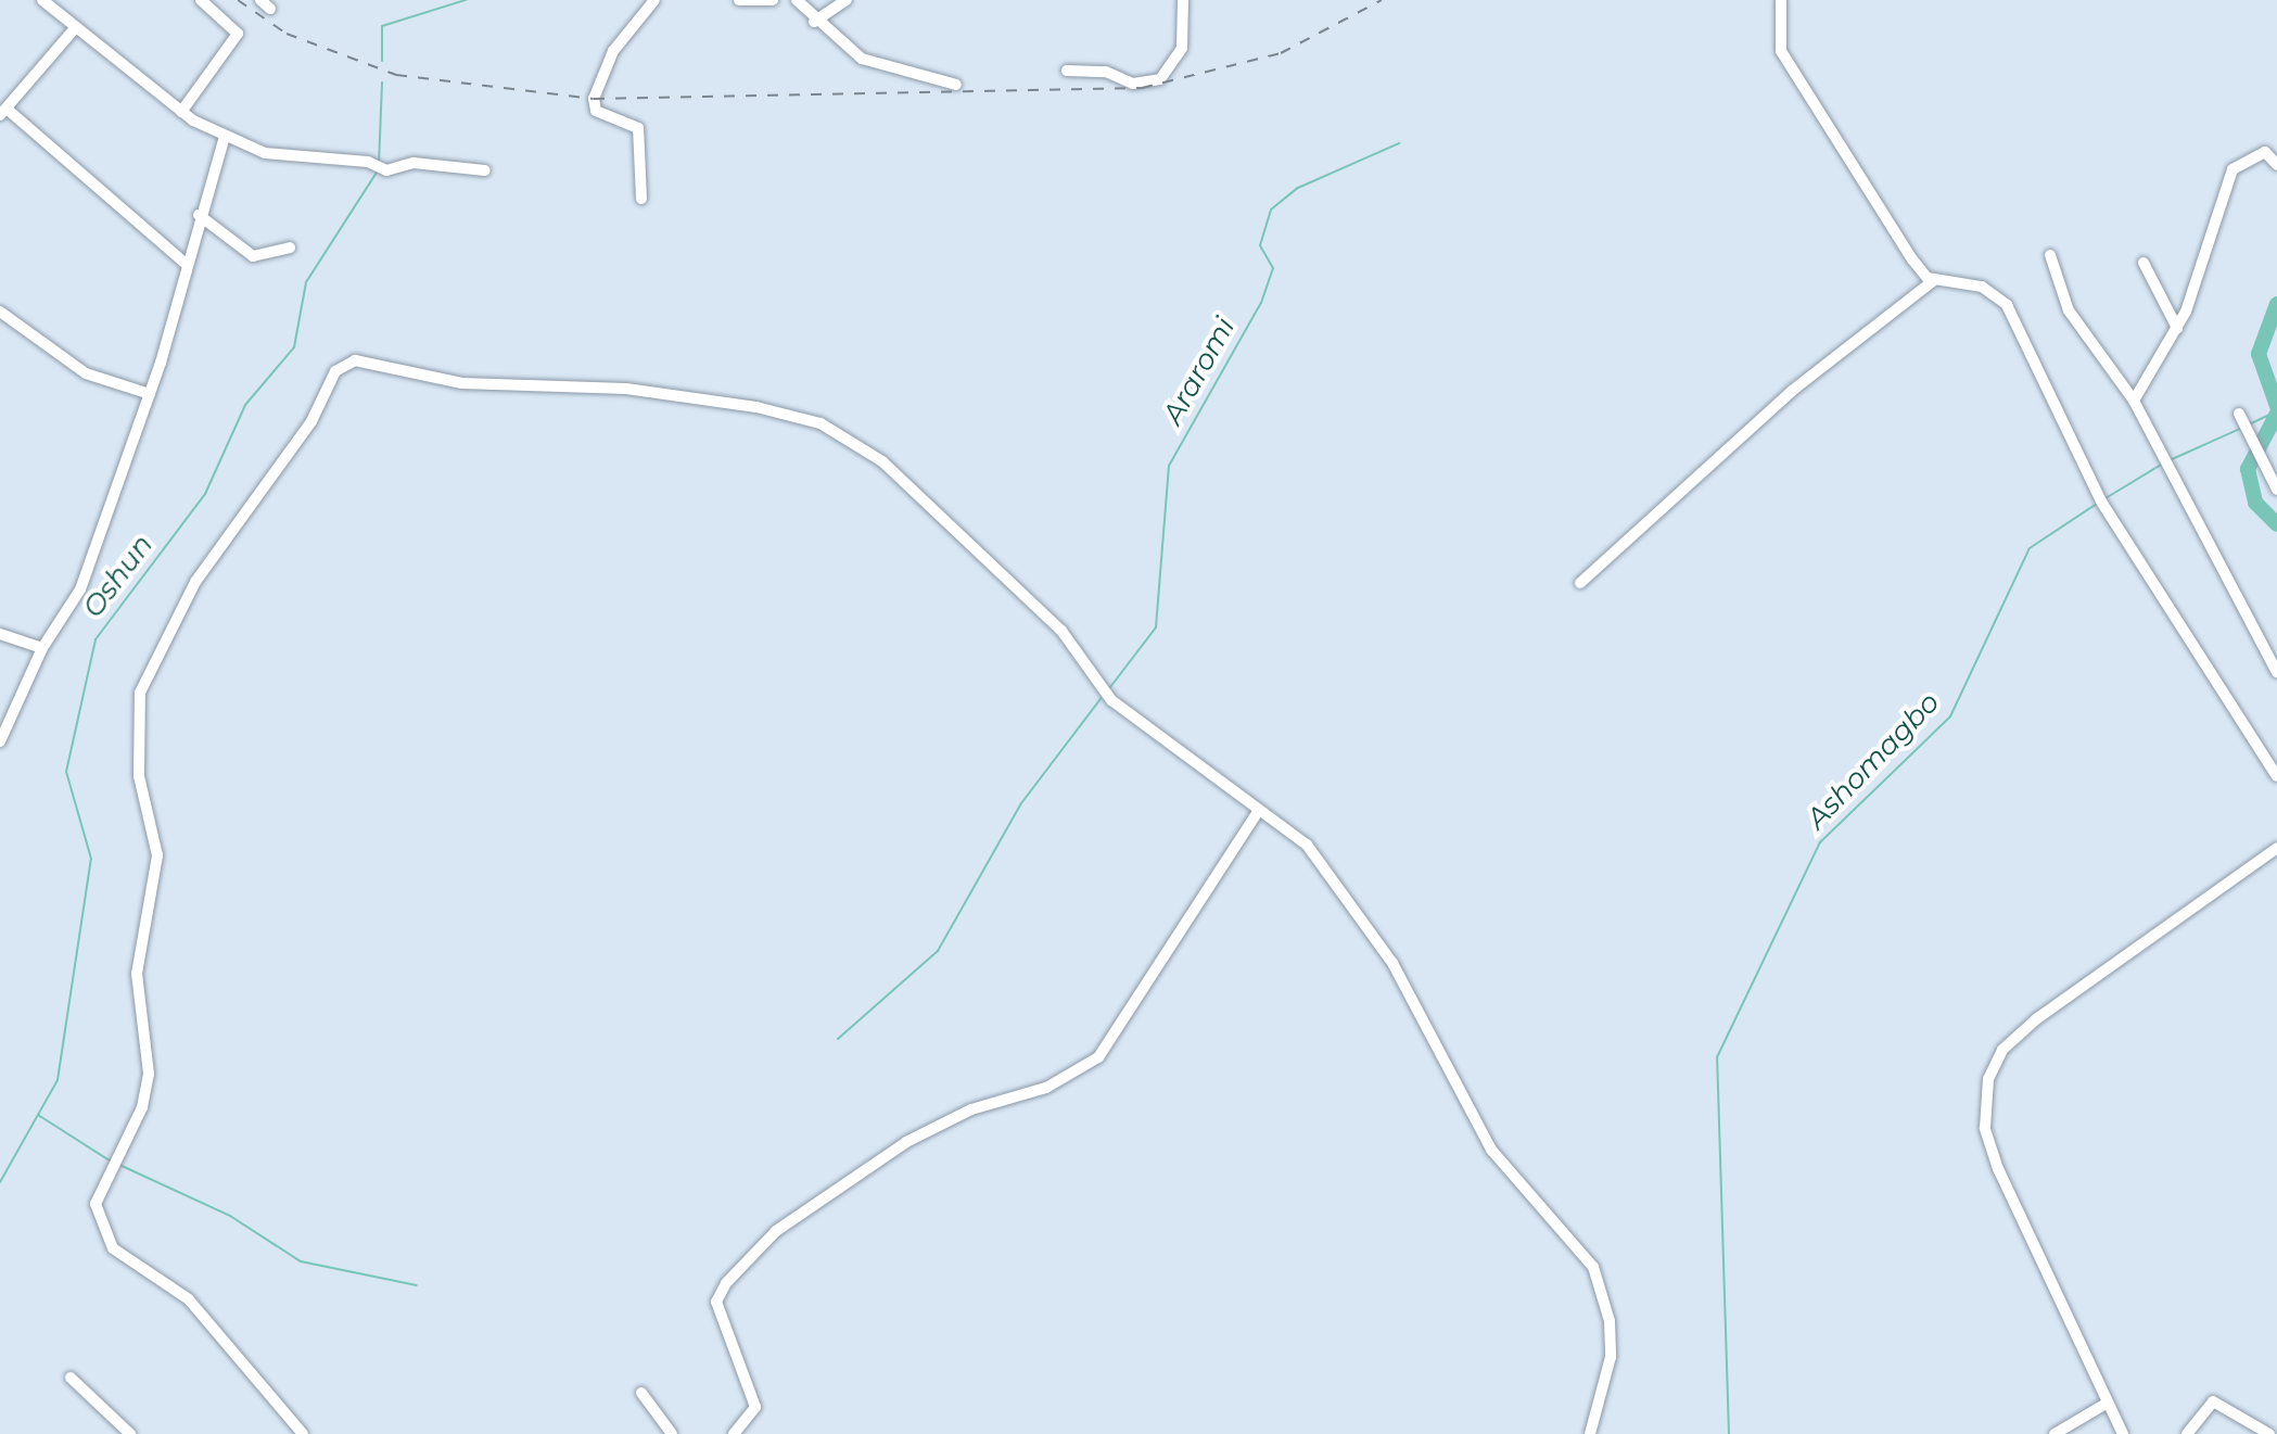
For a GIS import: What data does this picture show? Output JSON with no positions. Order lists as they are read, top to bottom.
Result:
{
  "water": ["Araromi", "Oshun", "Ashomagbo"]
}
